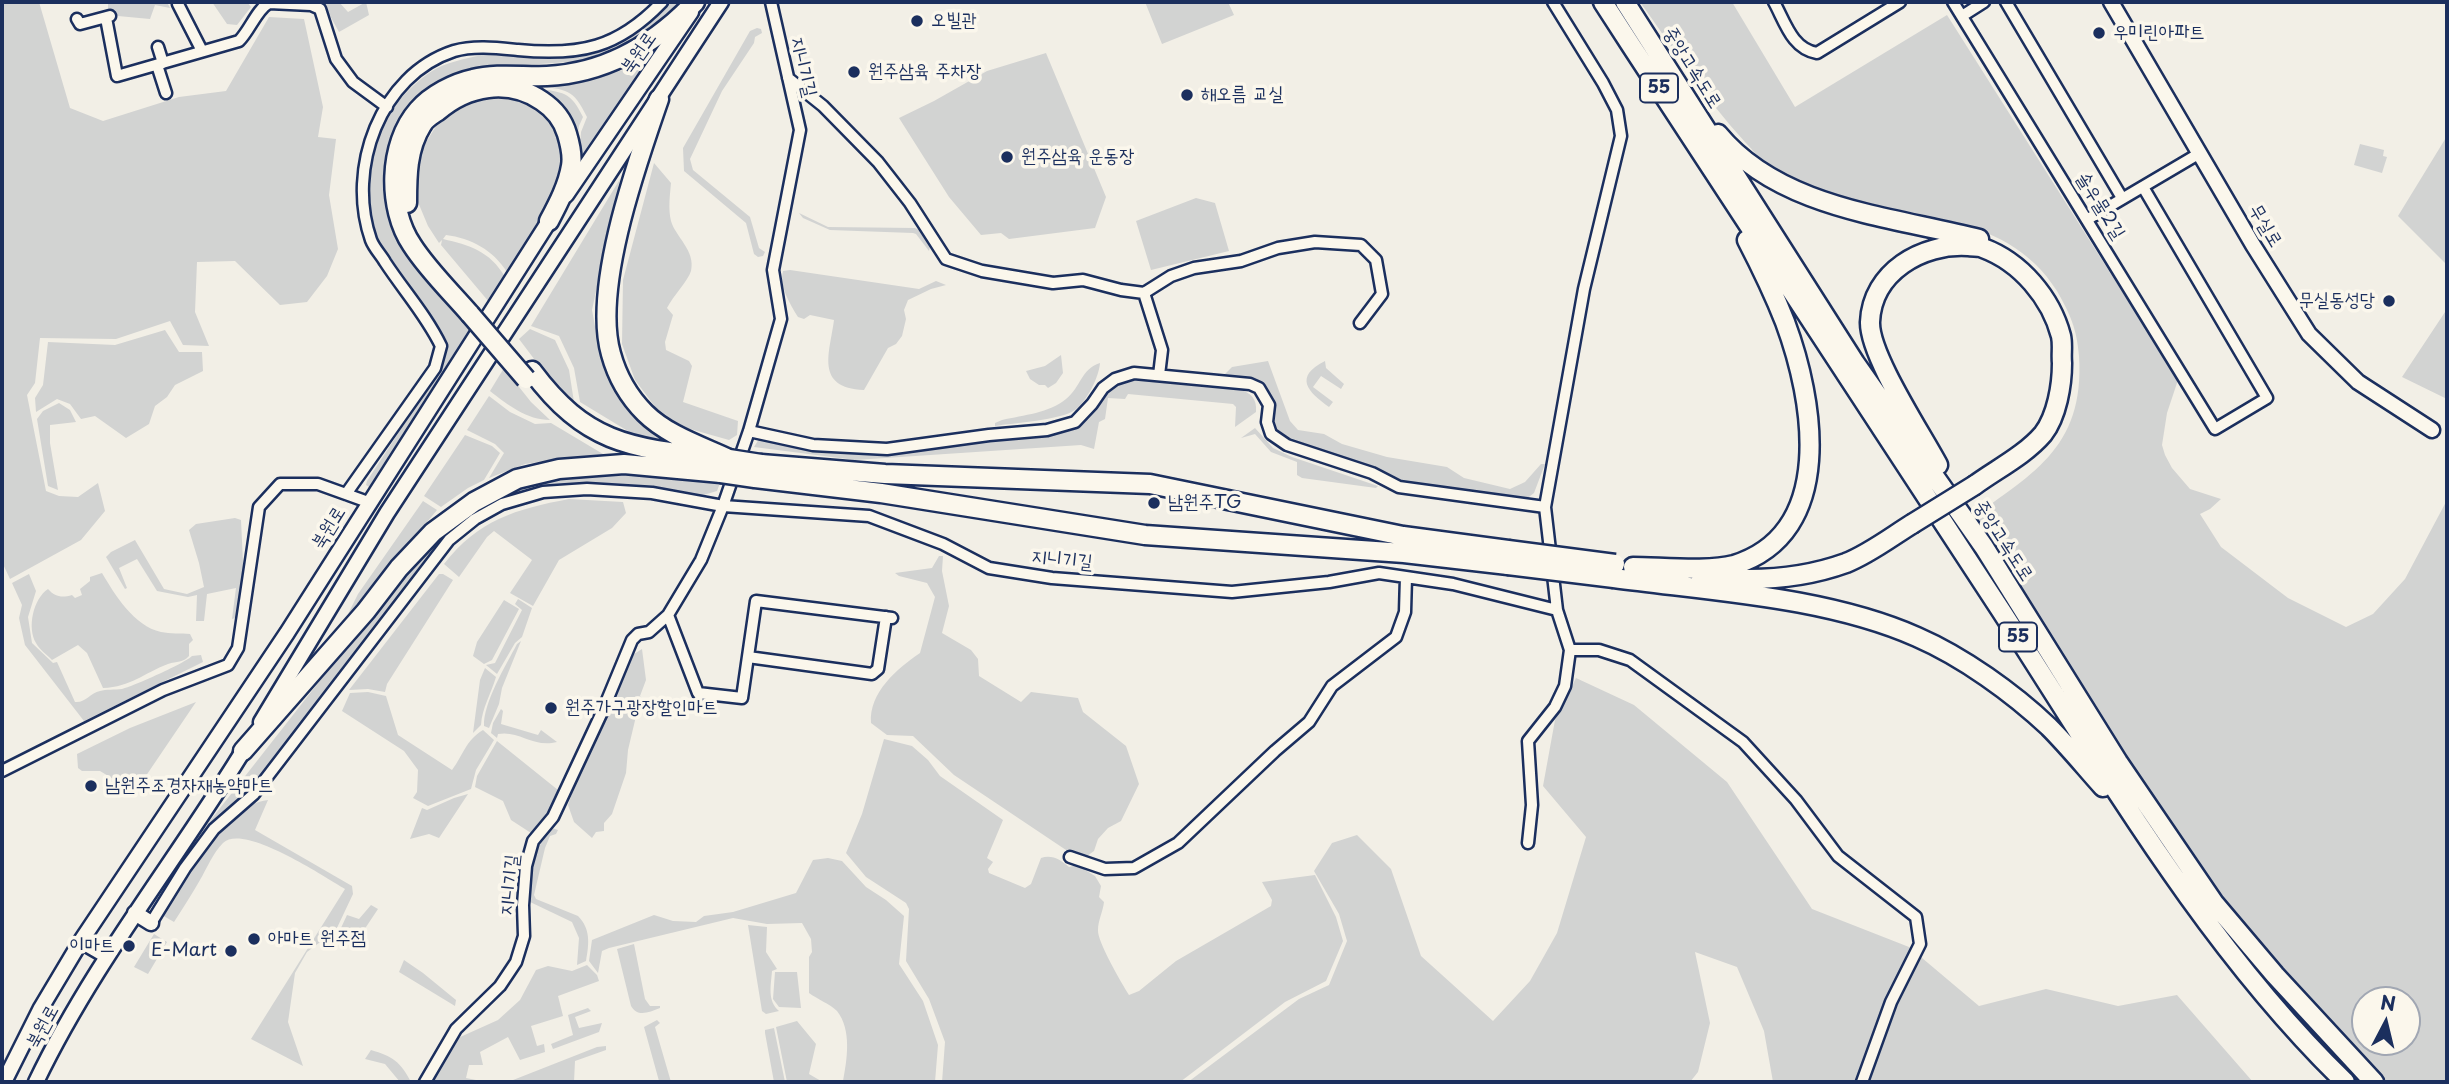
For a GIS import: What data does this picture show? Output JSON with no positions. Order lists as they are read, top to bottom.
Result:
{
  "streets": {
    "highway": ["중앙고속도로", "55"],
    "street": [
      "북원로",
      "지니기길",
      "솔우물2길",
      "무실로"
    ]
  },
  "places": [
    "오빌관",
    "우미린아파트",
    "원주삼육 주차장",
    "해오름 교실",
    "원주삼육 운동장",
    "무실동성당",
    "남원주TG",
    "원주가구광장할인마트",
    "남원주조경자재농약마트",
    "아마트 원주점",
    "이마트",
    "E-Mart"
  ],
  "north": "top"
}
